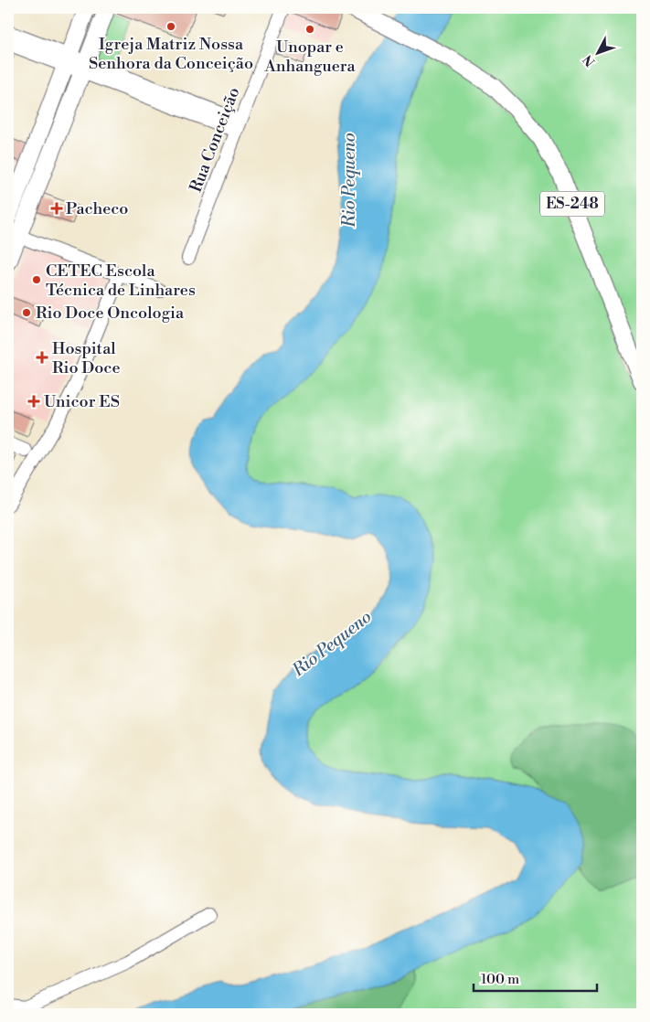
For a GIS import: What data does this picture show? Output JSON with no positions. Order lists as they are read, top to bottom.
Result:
{
  "streets": {
    "main road": ["ES-248"],
    "street": ["Rua Conceição"]
  },
  "water": ["Rio Pequeno"],
  "places": {
    "other": [
      "Igreja Matriz Nossa Senhora da Conceição",
      "Unopar e Anhanguera",
      "CETEC Escola Técnica de Linhares",
      "Rio Doce Oncologia"
    ],
    "health": ["Pacheco", "Hospital Rio Doce", "Unicor ES"]
  },
  "scale_bar": "100 m",
  "north": "bottom left"
}
